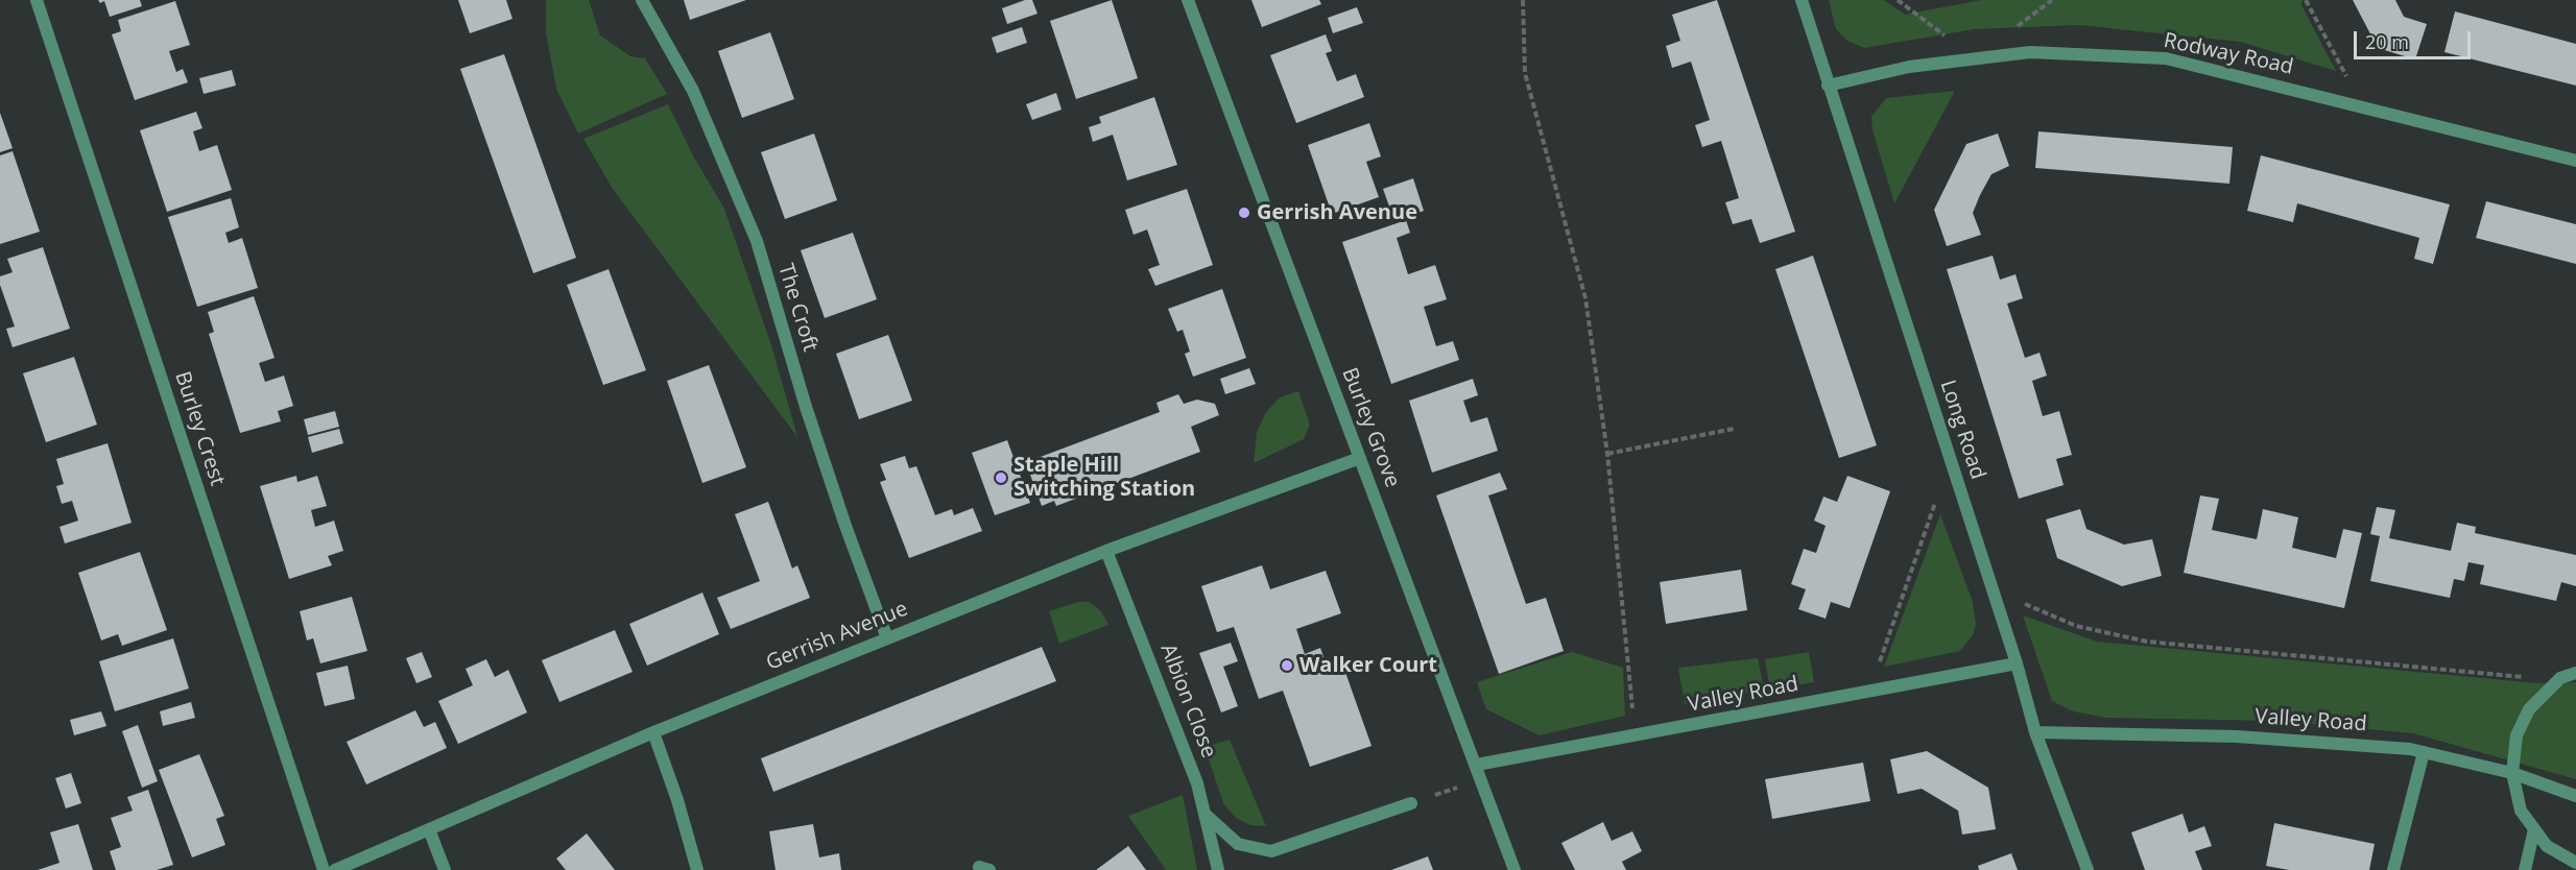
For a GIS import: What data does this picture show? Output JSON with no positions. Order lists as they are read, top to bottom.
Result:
{
  "streets": {
    "street": [
      "Rodway Road",
      "The Croft",
      "Burley Grove",
      "Burley Crest",
      "Long Road",
      "Gerrish Avenue",
      "Valley Road",
      "Albion Close"
    ]
  },
  "crossings": [
    ["Rodway Road", "Long Road"],
    ["The Croft", "Gerrish Avenue"],
    ["Burley Grove", "Gerrish Avenue"],
    ["Burley Grove", "Valley Road"],
    ["Long Road", "Valley Road"],
    ["Gerrish Avenue", "Albion Close"]
  ],
  "places": ["Gerrish Avenue", "Staple Hill Switching Station", "Walker Court"],
  "scale_bar": "20 m"
}
